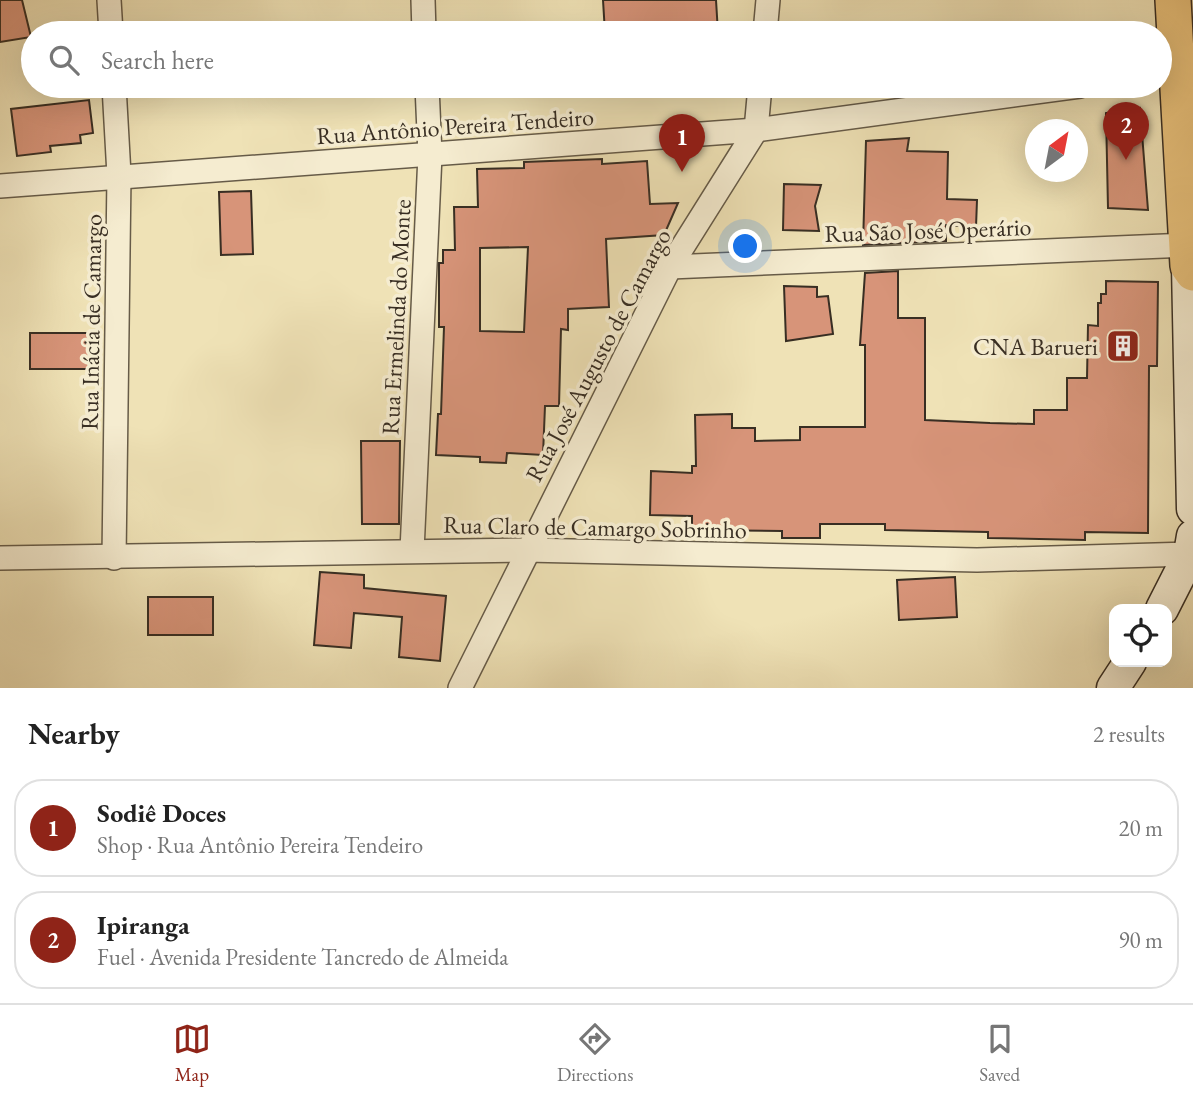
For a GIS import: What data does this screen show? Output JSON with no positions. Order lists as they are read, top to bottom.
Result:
{
  "streets": {
    "street": [
      "Rua Antônio Pereira Tendeiro",
      "Rua São José Operário",
      "Rua Ermelinda do Monte",
      "Rua Inácia de Camargo",
      "Rua José Augusto de Camargo",
      "Rua Claro de Camargo Sobrinho"
    ]
  },
  "crossings": [
    ["Rua Antônio Pereira Tendeiro", "Rua Ermelinda do Monte"],
    ["Rua Antônio Pereira Tendeiro", "Rua Inácia de Camargo"],
    ["Rua Antônio Pereira Tendeiro", "Rua José Augusto de Camargo"],
    ["Rua São José Operário", "Rua José Augusto de Camargo"],
    ["Rua Ermelinda do Monte", "Rua Claro de Camargo Sobrinho"],
    ["Rua Inácia de Camargo", "Rua Claro de Camargo Sobrinho"],
    ["Rua José Augusto de Camargo", "Rua Claro de Camargo Sobrinho"]
  ],
  "places": {
    "building": ["CNA Barueri"]
  },
  "north": "top right",
  "page": {
    "search": "Search here",
    "pins": ["2", "1"],
    "heading": ["Nearby", "2 results"],
    "list": [
      {
        "mark": "1",
        "name": "Sodiê Doces",
        "note": "Shop · Rua Antônio Pereira Tendeiro",
        "value": "20 m"
      },
      {
        "mark": "2",
        "name": "Ipiranga",
        "note": "Fuel · Avenida Presidente Tancredo de Almeida",
        "value": "90 m"
      }
    ],
    "nav": ["Map", "Directions", "Saved"]
  }
}
